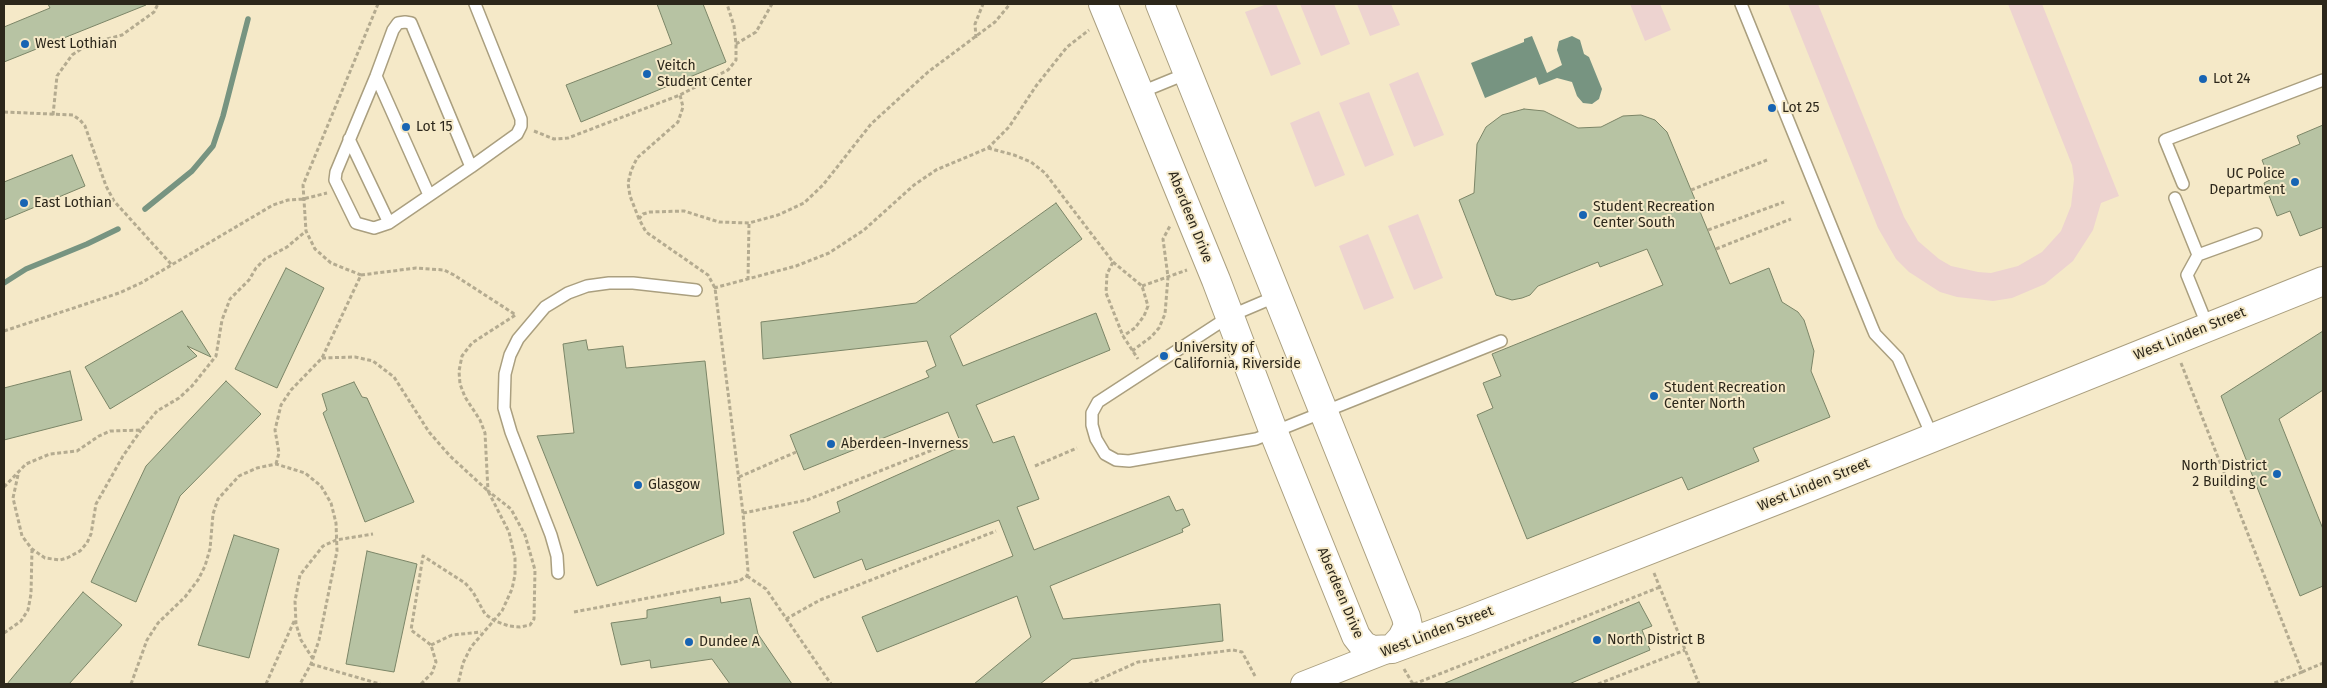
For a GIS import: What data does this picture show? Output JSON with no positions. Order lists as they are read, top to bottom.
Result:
{
  "streets": {
    "street": ["Aberdeen Drive", "West Linden Street"]
  },
  "crossings": [
    ["Aberdeen Drive", "West Linden Street"]
  ],
  "places": [
    "West Lothian",
    "Veitch Student Center",
    "Lot 24",
    "Lot 25",
    "Lot 15",
    "UC Police Department",
    "East Lothian",
    "Student Recreation Center South",
    "University of California, Riverside",
    "Student Recreation Center North",
    "Aberdeen-Inverness",
    "North District 2 Building C",
    "Glasgow",
    "North District B",
    "Dundee A"
  ]
}
